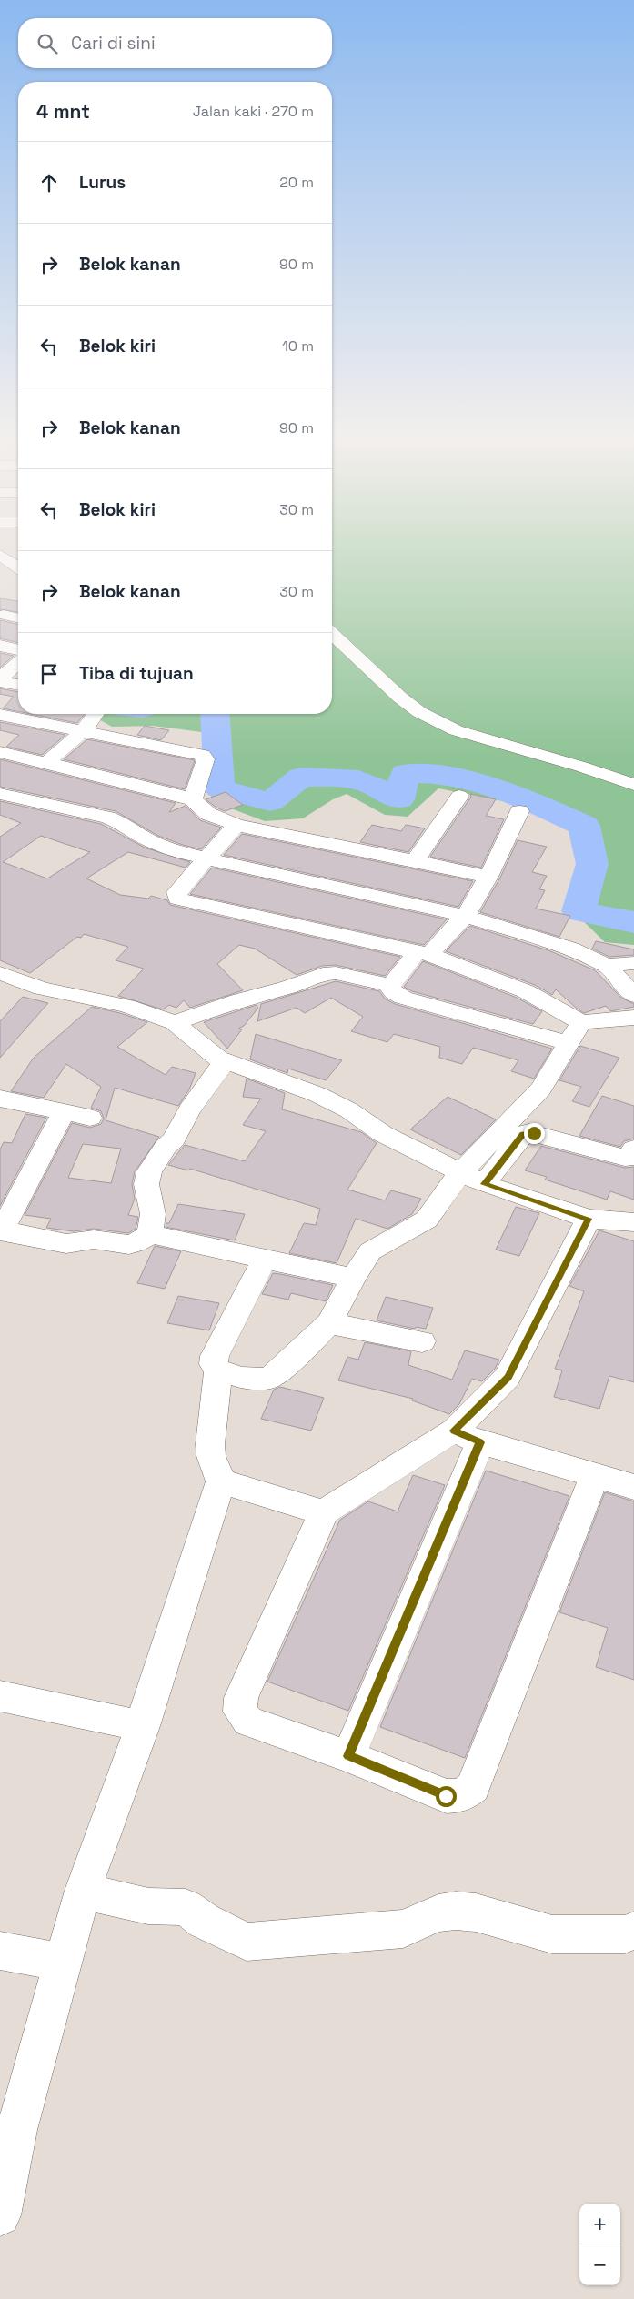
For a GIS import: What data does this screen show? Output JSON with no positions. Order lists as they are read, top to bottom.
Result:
{
  "page": {
    "search": "Cari di sini",
    "heading": ["4 mnt", "Jalan kaki · 270 m"],
    "list": [
      ["Lurus", "20 m"],
      ["Belok kanan", "90 m"],
      ["Belok kiri", "10 m"],
      ["Belok kanan", "90 m"],
      ["Belok kiri", "30 m"],
      ["Belok kanan", "30 m"],
      "Tiba di tujuan"
    ],
    "map_buttons": ["+", "−"]
  }
}
